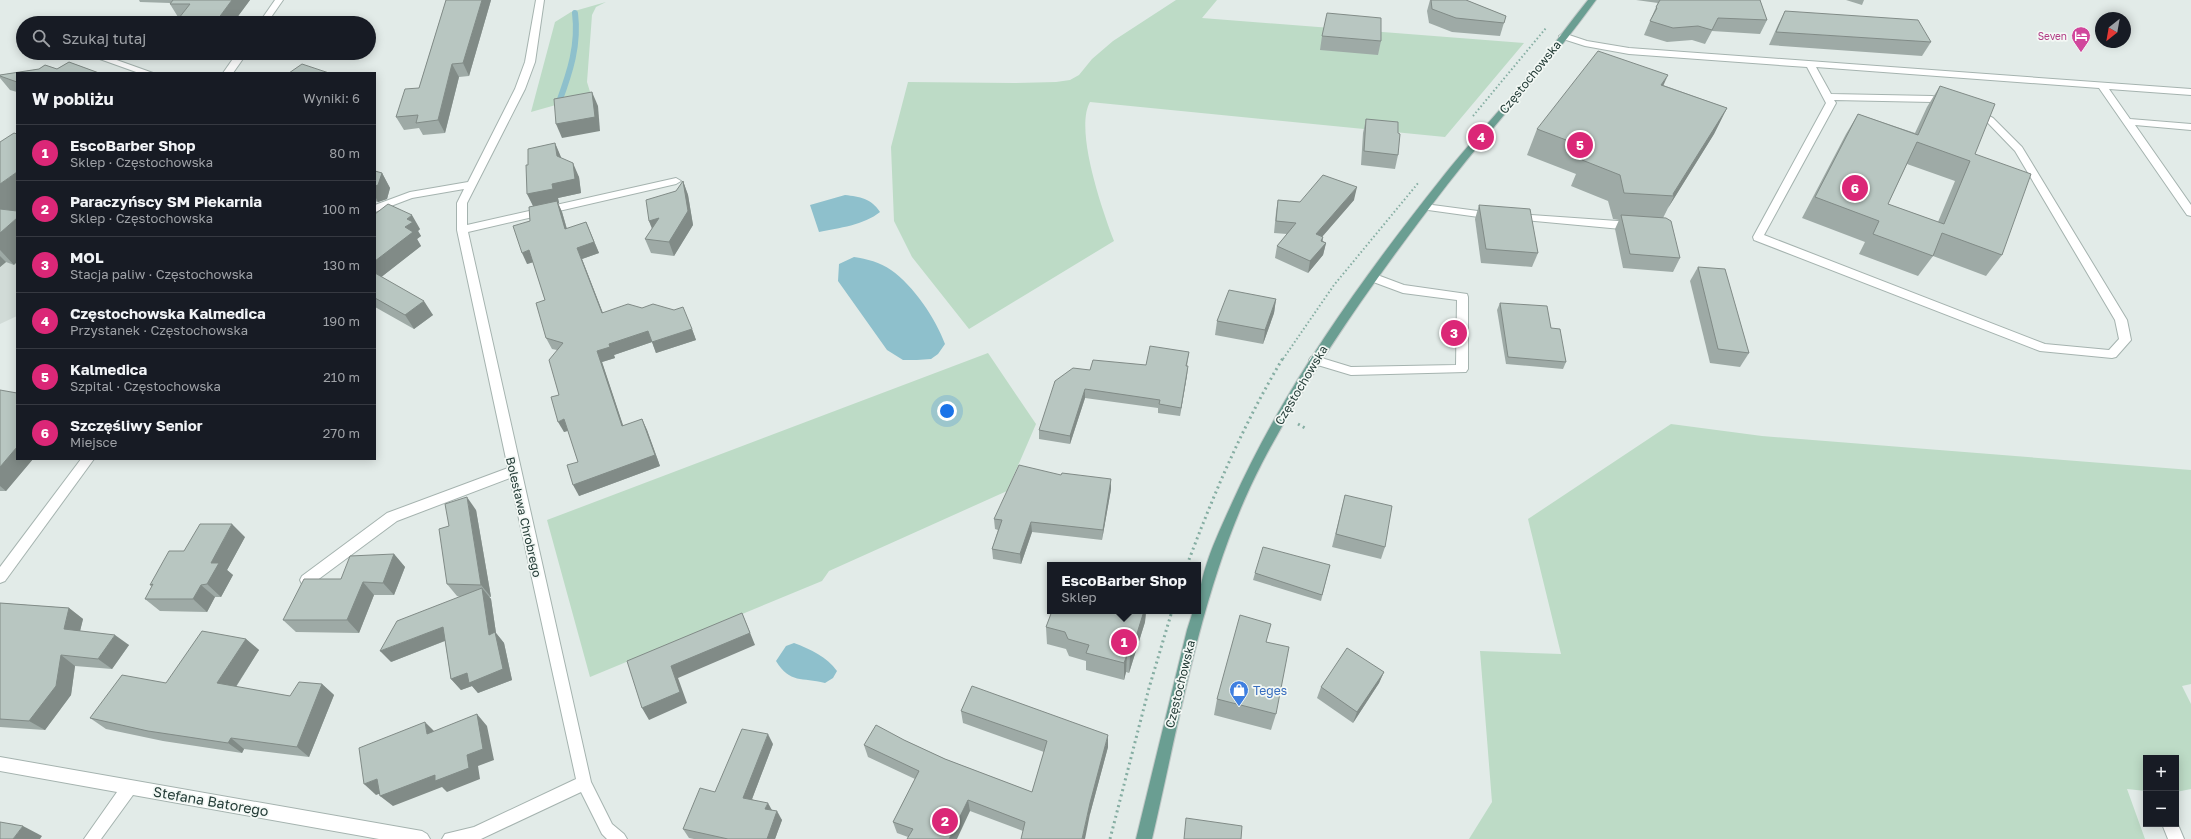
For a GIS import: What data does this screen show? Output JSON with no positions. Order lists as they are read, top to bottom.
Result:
{
  "streets": {
    "main road": ["Częstochowska"],
    "street": ["Bolesława Chrobrego", "Stefana Batorego"]
  },
  "places": {
    "hotel": ["Seven"],
    "shop": ["Teges"]
  },
  "north": "bottom left",
  "page": {
    "search": "Szukaj tutaj",
    "heading": ["W pobliżu", "Wyniki: 6"],
    "pins": [
      "4",
      "5",
      "6",
      "3",
      "1",
      "2"
    ],
    "list": [
      {
        "mark": "1",
        "name": "EscoBarber Shop",
        "note": "Sklep · Częstochowska",
        "value": "80 m"
      },
      {
        "mark": "2",
        "name": "Paraczyńscy SM Piekarnia",
        "note": "Sklep · Częstochowska",
        "value": "100 m"
      },
      {
        "mark": "3",
        "name": "MOL",
        "note": "Stacja paliw · Częstochowska",
        "value": "130 m"
      },
      {
        "mark": "4",
        "name": "Częstochowska Kalmedica",
        "note": "Przystanek · Częstochowska",
        "value": "190 m"
      },
      {
        "mark": "5",
        "name": "Kalmedica",
        "note": "Szpital · Częstochowska",
        "value": "210 m"
      },
      {
        "mark": "6",
        "name": "Szczęśliwy Senior",
        "note": "Miejsce",
        "value": "270 m"
      }
    ],
    "popup": ["EscoBarber Shop", "Sklep"],
    "map_buttons": ["+", "−"]
  }
}
